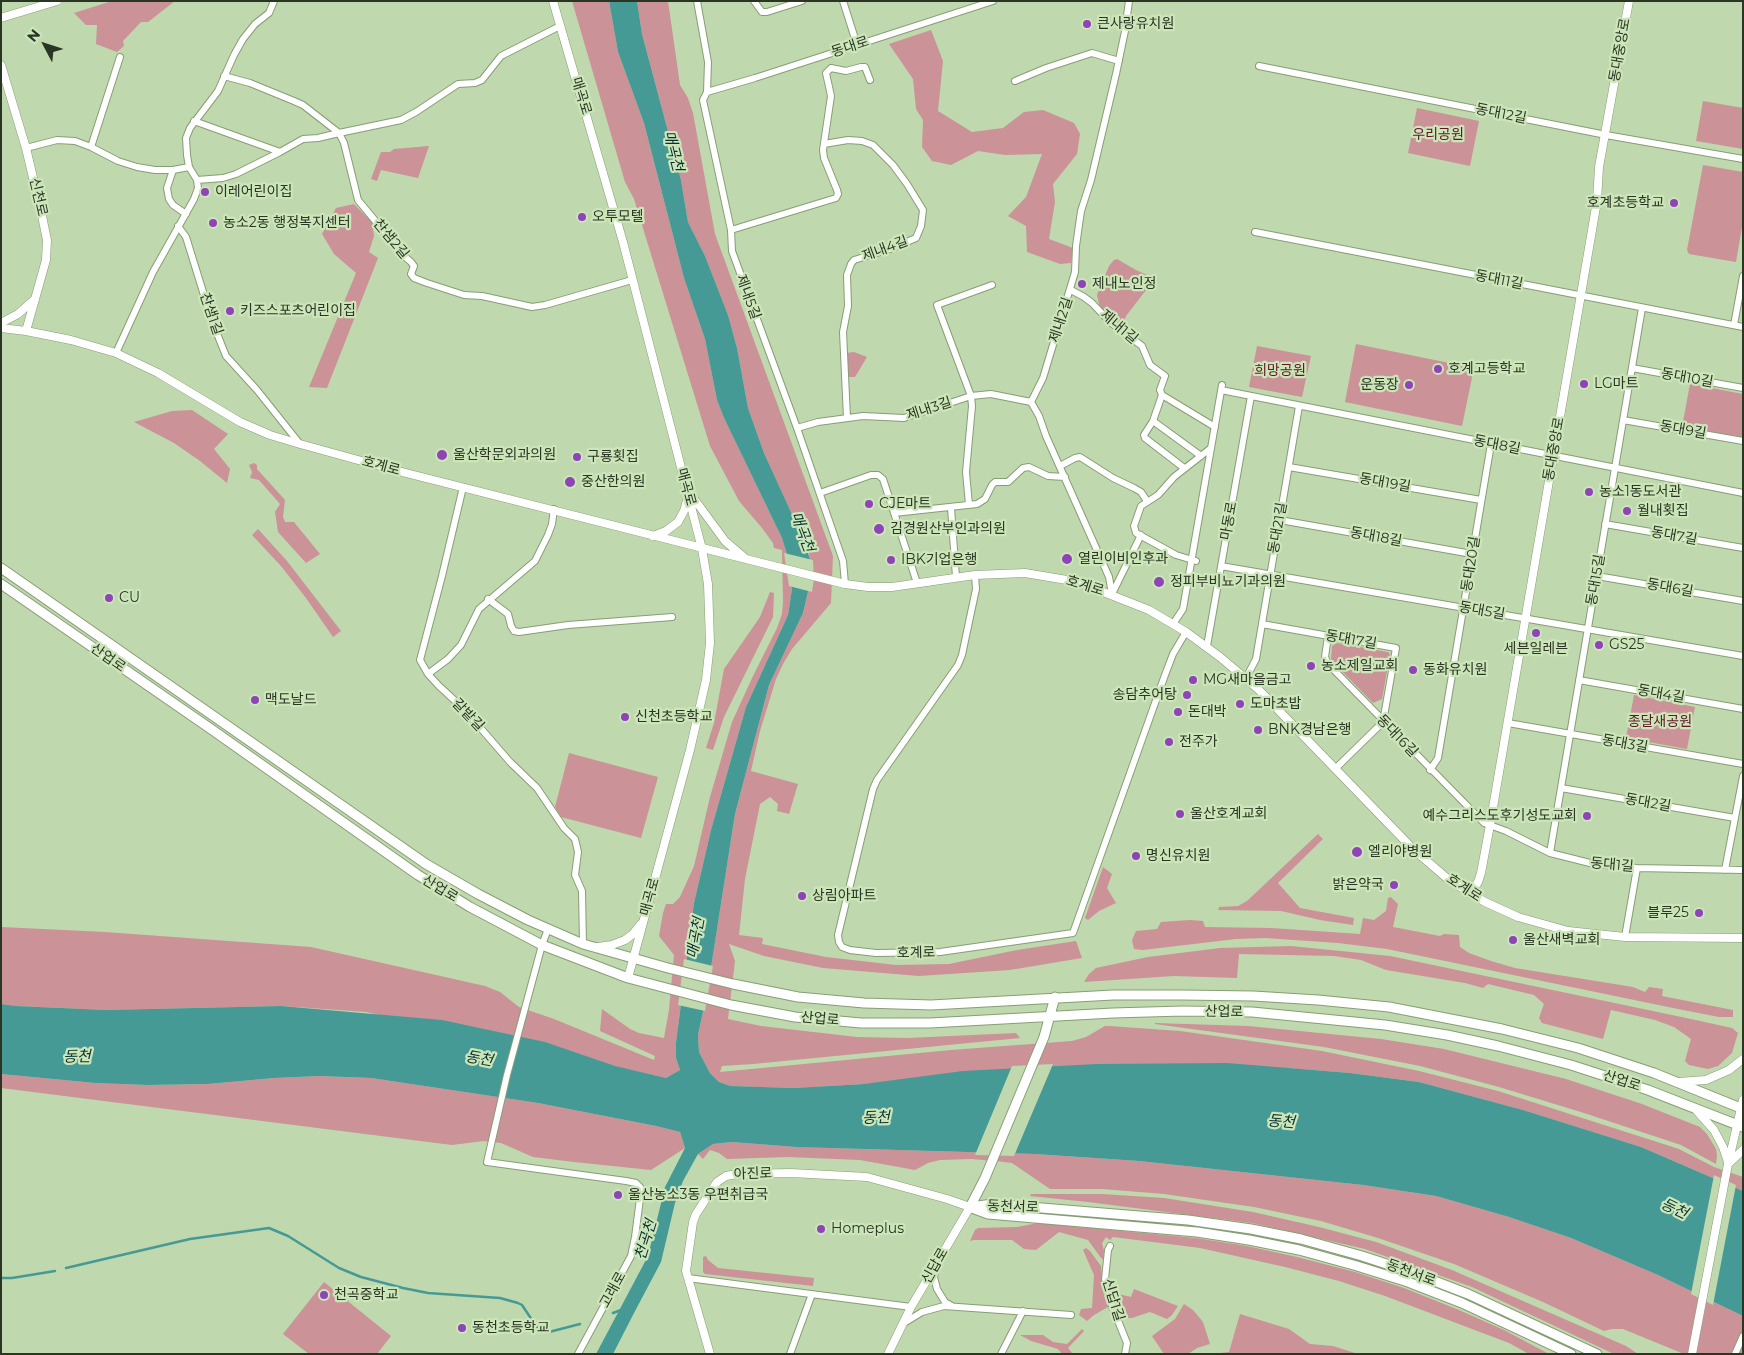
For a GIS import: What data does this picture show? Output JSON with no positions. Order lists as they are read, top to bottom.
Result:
{
  "streets": {
    "main road": ["산업로", "동천서로", "신답로"],
    "street": [
      "동대로",
      "동대중앙로",
      "매곡로",
      "동대12길",
      "신천로",
      "찬샘2길",
      "제내4길",
      "동대11길",
      "제내5길",
      "찬샘1길",
      "제내2길",
      "제내1길",
      "동대10길",
      "제내3길",
      "동대9길",
      "동대8길",
      "호계로",
      "동대19길",
      "마동로",
      "동대21길",
      "동대7길",
      "동대18길",
      "동대20길",
      "동대15길",
      "동대6길",
      "동대5길",
      "동대17길",
      "동대4길",
      "갈밭길",
      "동대16길",
      "동대3길",
      "동대2길",
      "동대1길",
      "아진로",
      "고래로",
      "신답1길"
    ]
  },
  "crossings": [
    ["동대로", "제내5길"],
    ["동대중앙로", "동대12길"],
    ["동대중앙로", "동대11길"],
    ["동대중앙로", "동대8길"],
    ["동대중앙로", "호계로"],
    ["동대중앙로", "동대5길"],
    ["동대중앙로", "동대16길"],
    ["동대중앙로", "동대3길"],
    ["동대중앙로", "동대1길"],
    ["매곡로", "찬샘2길"],
    ["매곡로", "호계로"],
    ["매곡로", "산업로"],
    ["신천로", "호계로"],
    ["제내4길", "제내3길"],
    ["동대11길", "동대15길"],
    ["제내5길", "제내3길"],
    ["제내5길", "호계로"],
    ["찬샘1길", "호계로"],
    ["제내2길", "제내1길"],
    ["제내2길", "제내3길"],
    ["동대10길", "동대15길"],
    ["동대9길", "동대15길"],
    ["동대8길", "마동로"],
    ["동대8길", "동대21길"],
    ["동대8길", "동대20길"],
    ["동대8길", "동대15길"],
    ["호계로", "마동로"],
    ["호계로", "동대21길"],
    ["동대19길", "동대21길"],
    ["동대19길", "동대20길"],
    ["마동로", "동대5길"],
    ["동대21길", "동대18길"],
    ["동대21길", "동대5길"],
    ["동대21길", "동대17길"],
    ["동대7길", "동대15길"],
    ["동대18길", "동대20길"],
    ["동대20길", "동대5길"],
    ["동대20길", "동대16길"],
    ["동대15길", "동대6길"],
    ["동대15길", "동대5길"],
    ["동대15길", "동대4길"],
    ["동대15길", "동대3길"],
    ["동대15길", "동대2길"],
    ["동대15길", "동대1길"],
    ["동대17길", "동대16길"],
    ["산업로", "갈밭길"],
    ["산업로", "신답로"],
    ["산업로", "고래로"],
    ["동대16길", "동대1길"],
    ["아진로", "동천서로"],
    ["아진로", "신답로"],
    ["동천서로", "신답로"]
  ],
  "water": ["매곡천", "동천", "천곡천"],
  "parks": ["우리공원", "희망공원", "종달새공원"],
  "places": [
    "큰사랑유치원",
    "이레어린이집",
    "호계초등학교",
    "오투모텔",
    "농소2동 행정복지센터",
    "제내노인정",
    "키즈스포츠어린이집",
    "호계고등학교",
    "LG마트",
    "운동장",
    "울산학문외과의원",
    "구룡횟집",
    "중산한의원",
    "농소1동도서관",
    "CJE마트",
    "월내횟집",
    "김경원산부인과의원",
    "열린이비인후과",
    "IBK기업은행",
    "정피부비뇨기과의원",
    "CU",
    "세븐일레븐",
    "GS25",
    "농소제일교회",
    "동화유치원",
    "MG새마을금고",
    "송담추어탕",
    "맥도날드",
    "도마초밥",
    "돈대박",
    "신천초등학교",
    "BNK경남은행",
    "전주가",
    "울산호계교회",
    "예수그리스도후기성도교회",
    "엘리야병원",
    "명신유치원",
    "밝은약국",
    "상림아파트",
    "블루25",
    "울산새벽교회",
    "울산농소3동 우편취급국",
    "Homeplus",
    "천곡중학교",
    "동천초등학교"
  ],
  "north": "top left"
}
